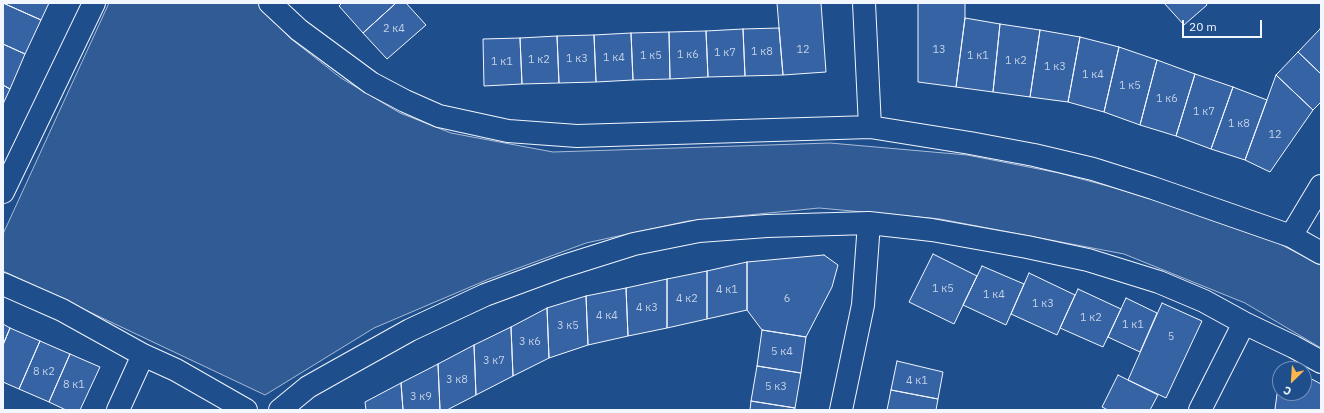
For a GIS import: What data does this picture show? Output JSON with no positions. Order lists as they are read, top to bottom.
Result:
{
  "house_numbers": [
    "2 к4",
    "12",
    "13",
    "1 к8",
    "1 к7",
    "1 к6",
    "1 к5",
    "1 к1",
    "1 к4",
    "1 к3",
    "1 к2",
    "1 к2",
    "1 к1",
    "1 к3",
    "1 к4",
    "1 к5",
    "1 к6",
    "1 к7",
    "1 к8",
    "12",
    "1 к5",
    "4 к1",
    "1 к4",
    "4 к2",
    "6",
    "1 к3",
    "4 к3",
    "4 к4",
    "1 к2",
    "1 к1",
    "3 к5",
    "5",
    "3 к6",
    "5 к4",
    "3 к7",
    "8 к2",
    "3 к8",
    "4 к1",
    "8 к1",
    "5 к3",
    "3 к9"
  ],
  "scale_bar": "20 m",
  "north": "bottom left"
}
